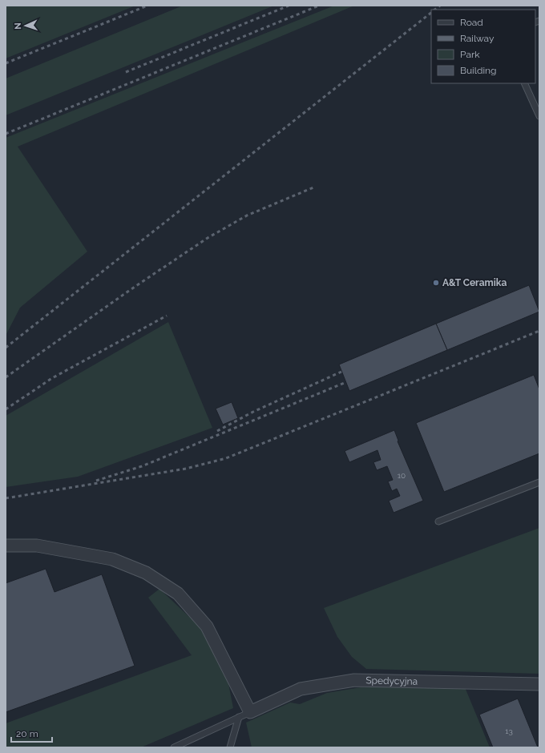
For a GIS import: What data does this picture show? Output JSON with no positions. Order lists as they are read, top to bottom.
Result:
{
  "streets": {
    "street": ["Spedycyjna"]
  },
  "places": ["A&T Ceramika"],
  "house_numbers": ["10", "13"],
  "legend": [
    "Road",
    "Railway",
    "Park",
    "Building"
  ],
  "scale_bar": "20 m",
  "north": "left"
}
